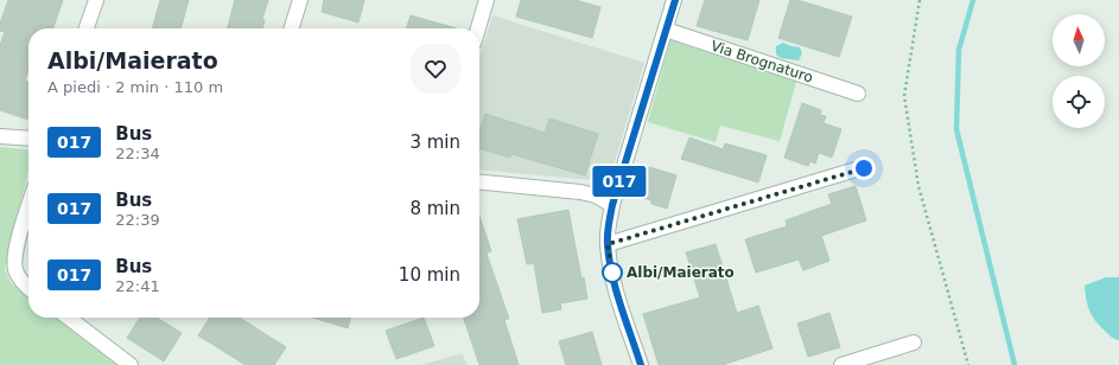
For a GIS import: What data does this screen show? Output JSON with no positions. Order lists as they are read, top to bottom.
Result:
{
  "streets": {
    "street": ["Via Brognaturo"]
  },
  "places": ["Albi/Maierato"],
  "lines": ["bus line 017"],
  "north": "top",
  "page": {
    "on_map": "017",
    "heading": ["Albi/Maierato", "A piedi · 2 min · 110 m"],
    "list": [
      {
        "mark": "017",
        "name": "Bus",
        "note": "22:34",
        "value": "3 min"
      },
      {
        "mark": "017",
        "name": "Bus",
        "note": "22:39",
        "value": "8 min"
      },
      {
        "mark": "017",
        "name": "Bus",
        "note": "22:41",
        "value": "10 min"
      }
    ]
  }
}
